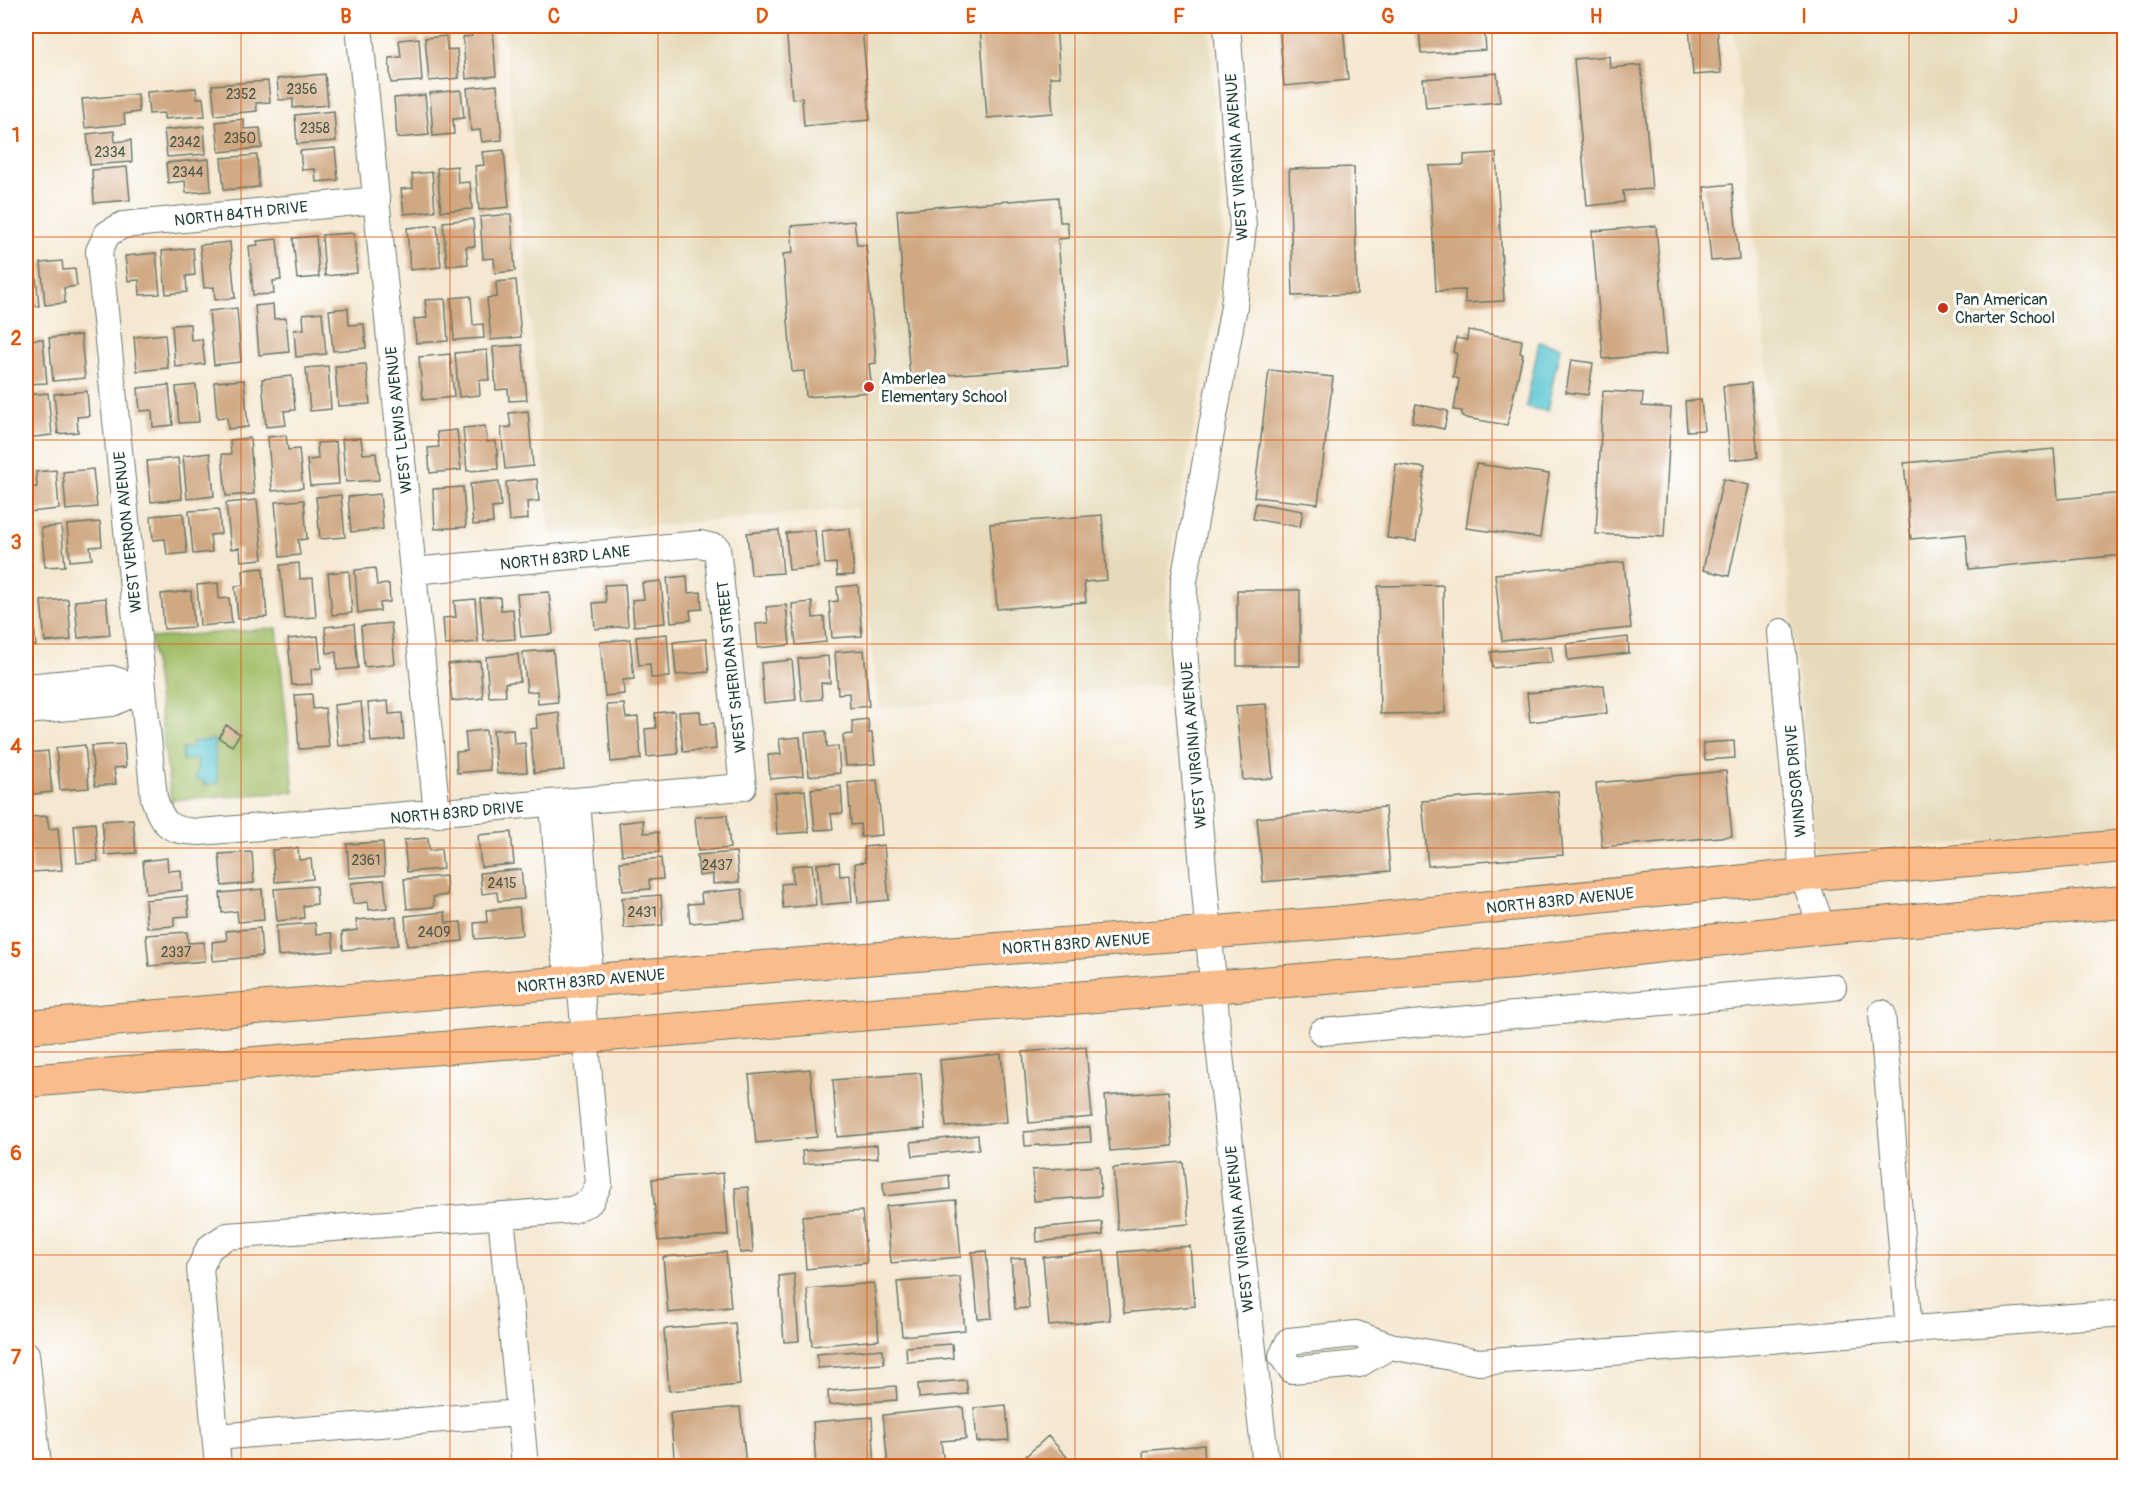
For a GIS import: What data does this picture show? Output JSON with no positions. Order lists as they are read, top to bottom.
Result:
{
  "streets": {
    "main road": ["NORTH 83RD AVENUE"],
    "street": [
      "WEST VIRGINIA AVENUE",
      "NORTH 84TH DRIVE",
      "WEST LEWIS AVENUE",
      "WEST VERNON AVENUE",
      "NORTH 83RD LANE",
      "WEST SHERIDAN STREET",
      "WINDSOR DRIVE",
      "NORTH 83RD DRIVE"
    ]
  },
  "crossings": [
    ["WEST VIRGINIA AVENUE", "NORTH 83RD AVENUE"],
    ["NORTH 84TH DRIVE", "WEST LEWIS AVENUE"],
    ["NORTH 84TH DRIVE", "WEST VERNON AVENUE"],
    ["WEST LEWIS AVENUE", "NORTH 83RD LANE"],
    ["WEST LEWIS AVENUE", "NORTH 83RD DRIVE"],
    ["WEST VERNON AVENUE", "NORTH 83RD DRIVE"],
    ["NORTH 83RD LANE", "WEST SHERIDAN STREET"],
    ["WEST SHERIDAN STREET", "NORTH 83RD DRIVE"],
    ["WINDSOR DRIVE", "NORTH 83RD AVENUE"]
  ],
  "places": ["Pan American Charter School", "Amberlea Elementary School"],
  "house_numbers": [
    "2356",
    "2352",
    "2358",
    "2350",
    "2342",
    "2334",
    "2344",
    "2361",
    "2437",
    "2415",
    "2431",
    "2409",
    "2337"
  ],
  "grid": {
    "columns": [
      "A",
      "B",
      "C",
      "D",
      "E",
      "F",
      "G",
      "H",
      "I",
      "J"
    ],
    "rows": [
      "1",
      "2",
      "3",
      "4",
      "5",
      "6",
      "7"
    ]
  }
}
